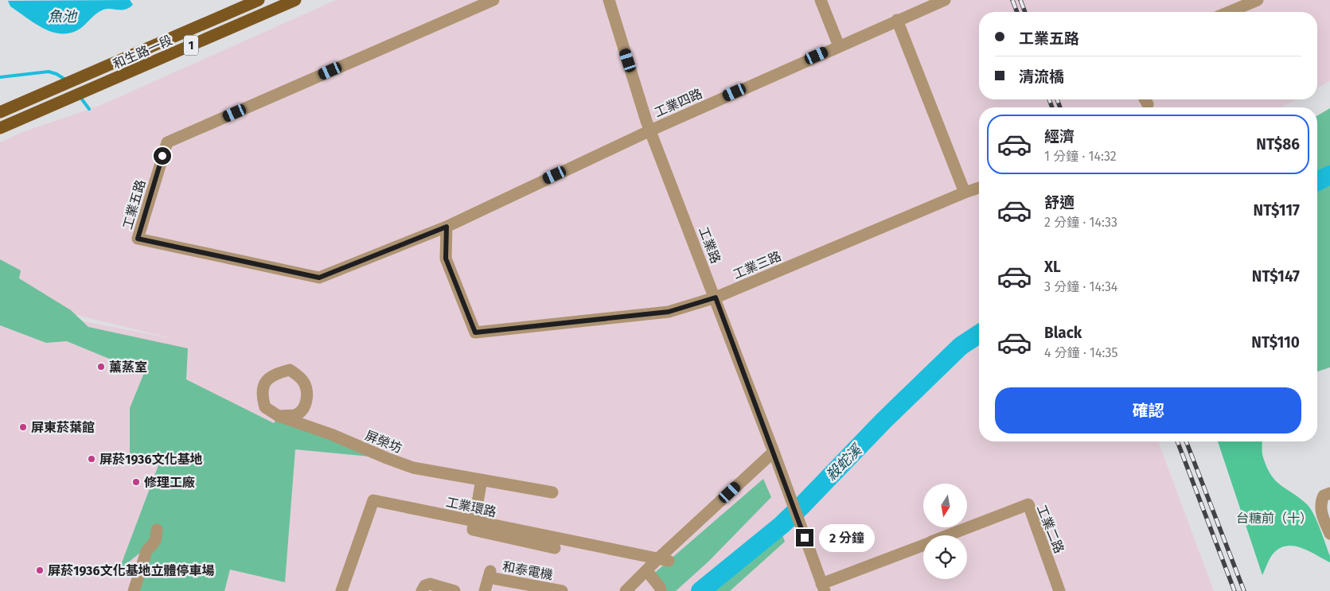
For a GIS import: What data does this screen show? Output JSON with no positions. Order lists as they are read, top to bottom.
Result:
{
  "streets": {
    "main road": ["1", "和生路一段"],
    "street": [
      "工業四路",
      "工業五路",
      "工業路",
      "工業三路",
      "屏榮坊",
      "工業環路",
      "工業二路",
      "和泰電機"
    ]
  },
  "crossings": [
    ["工業四路", "工業五路"],
    ["工業四路", "工業路"],
    ["工業四路", "工業三路"],
    ["工業五路", "工業三路"],
    ["工業路", "工業三路"],
    ["工業路", "工業二路"]
  ],
  "water": ["魚池", "殺蛇溪"],
  "parks": ["台糖前（十）"],
  "places": [
    "薰蒸室",
    "屏東菸葉館",
    "屏菸1936文化基地",
    "修理工廠",
    "屏菸1936文化基地立體停車場"
  ],
  "north": "bottom",
  "page": {
    "banner": ["工業五路", "清流橋"],
    "list": [
      {
        "name": "經濟",
        "note": "1 分鐘 · 14:32",
        "value": "NT$86"
      },
      {
        "name": "舒適",
        "note": "2 分鐘 · 14:33",
        "value": "NT$117"
      },
      {
        "name": "XL",
        "note": "3 分鐘 · 14:34",
        "value": "NT$147"
      },
      {
        "name": "Black",
        "note": "4 分鐘 · 14:35",
        "value": "NT$110"
      }
    ],
    "buttons": "確認",
    "bubble": "2 分鐘"
  }
}
